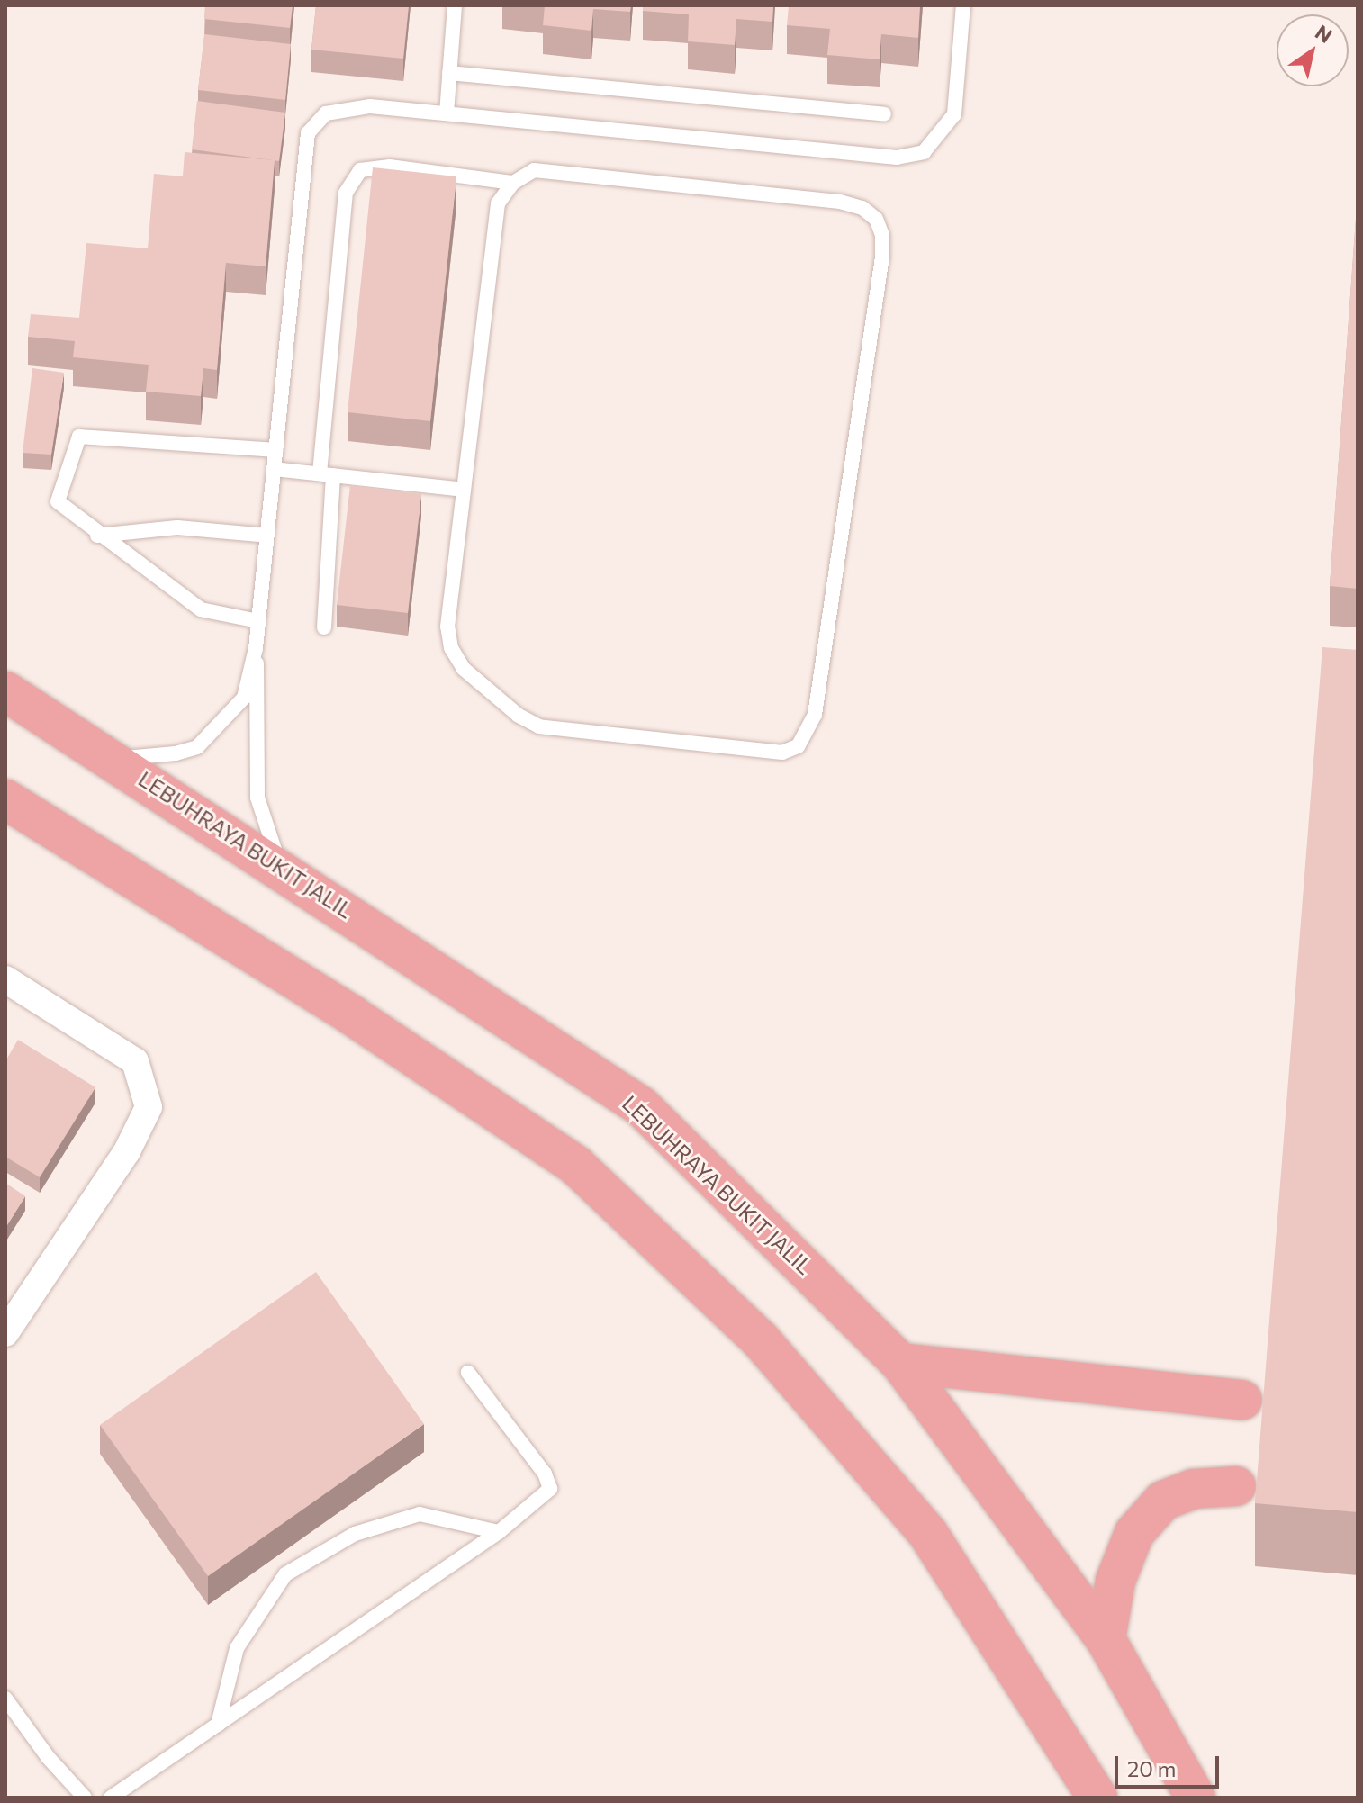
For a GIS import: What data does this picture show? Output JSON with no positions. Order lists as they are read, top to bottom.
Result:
{
  "streets": {
    "highway": ["LEBUHRAYA BUKIT JALIL"]
  },
  "scale_bar": "20 m",
  "north": "top right"
}
